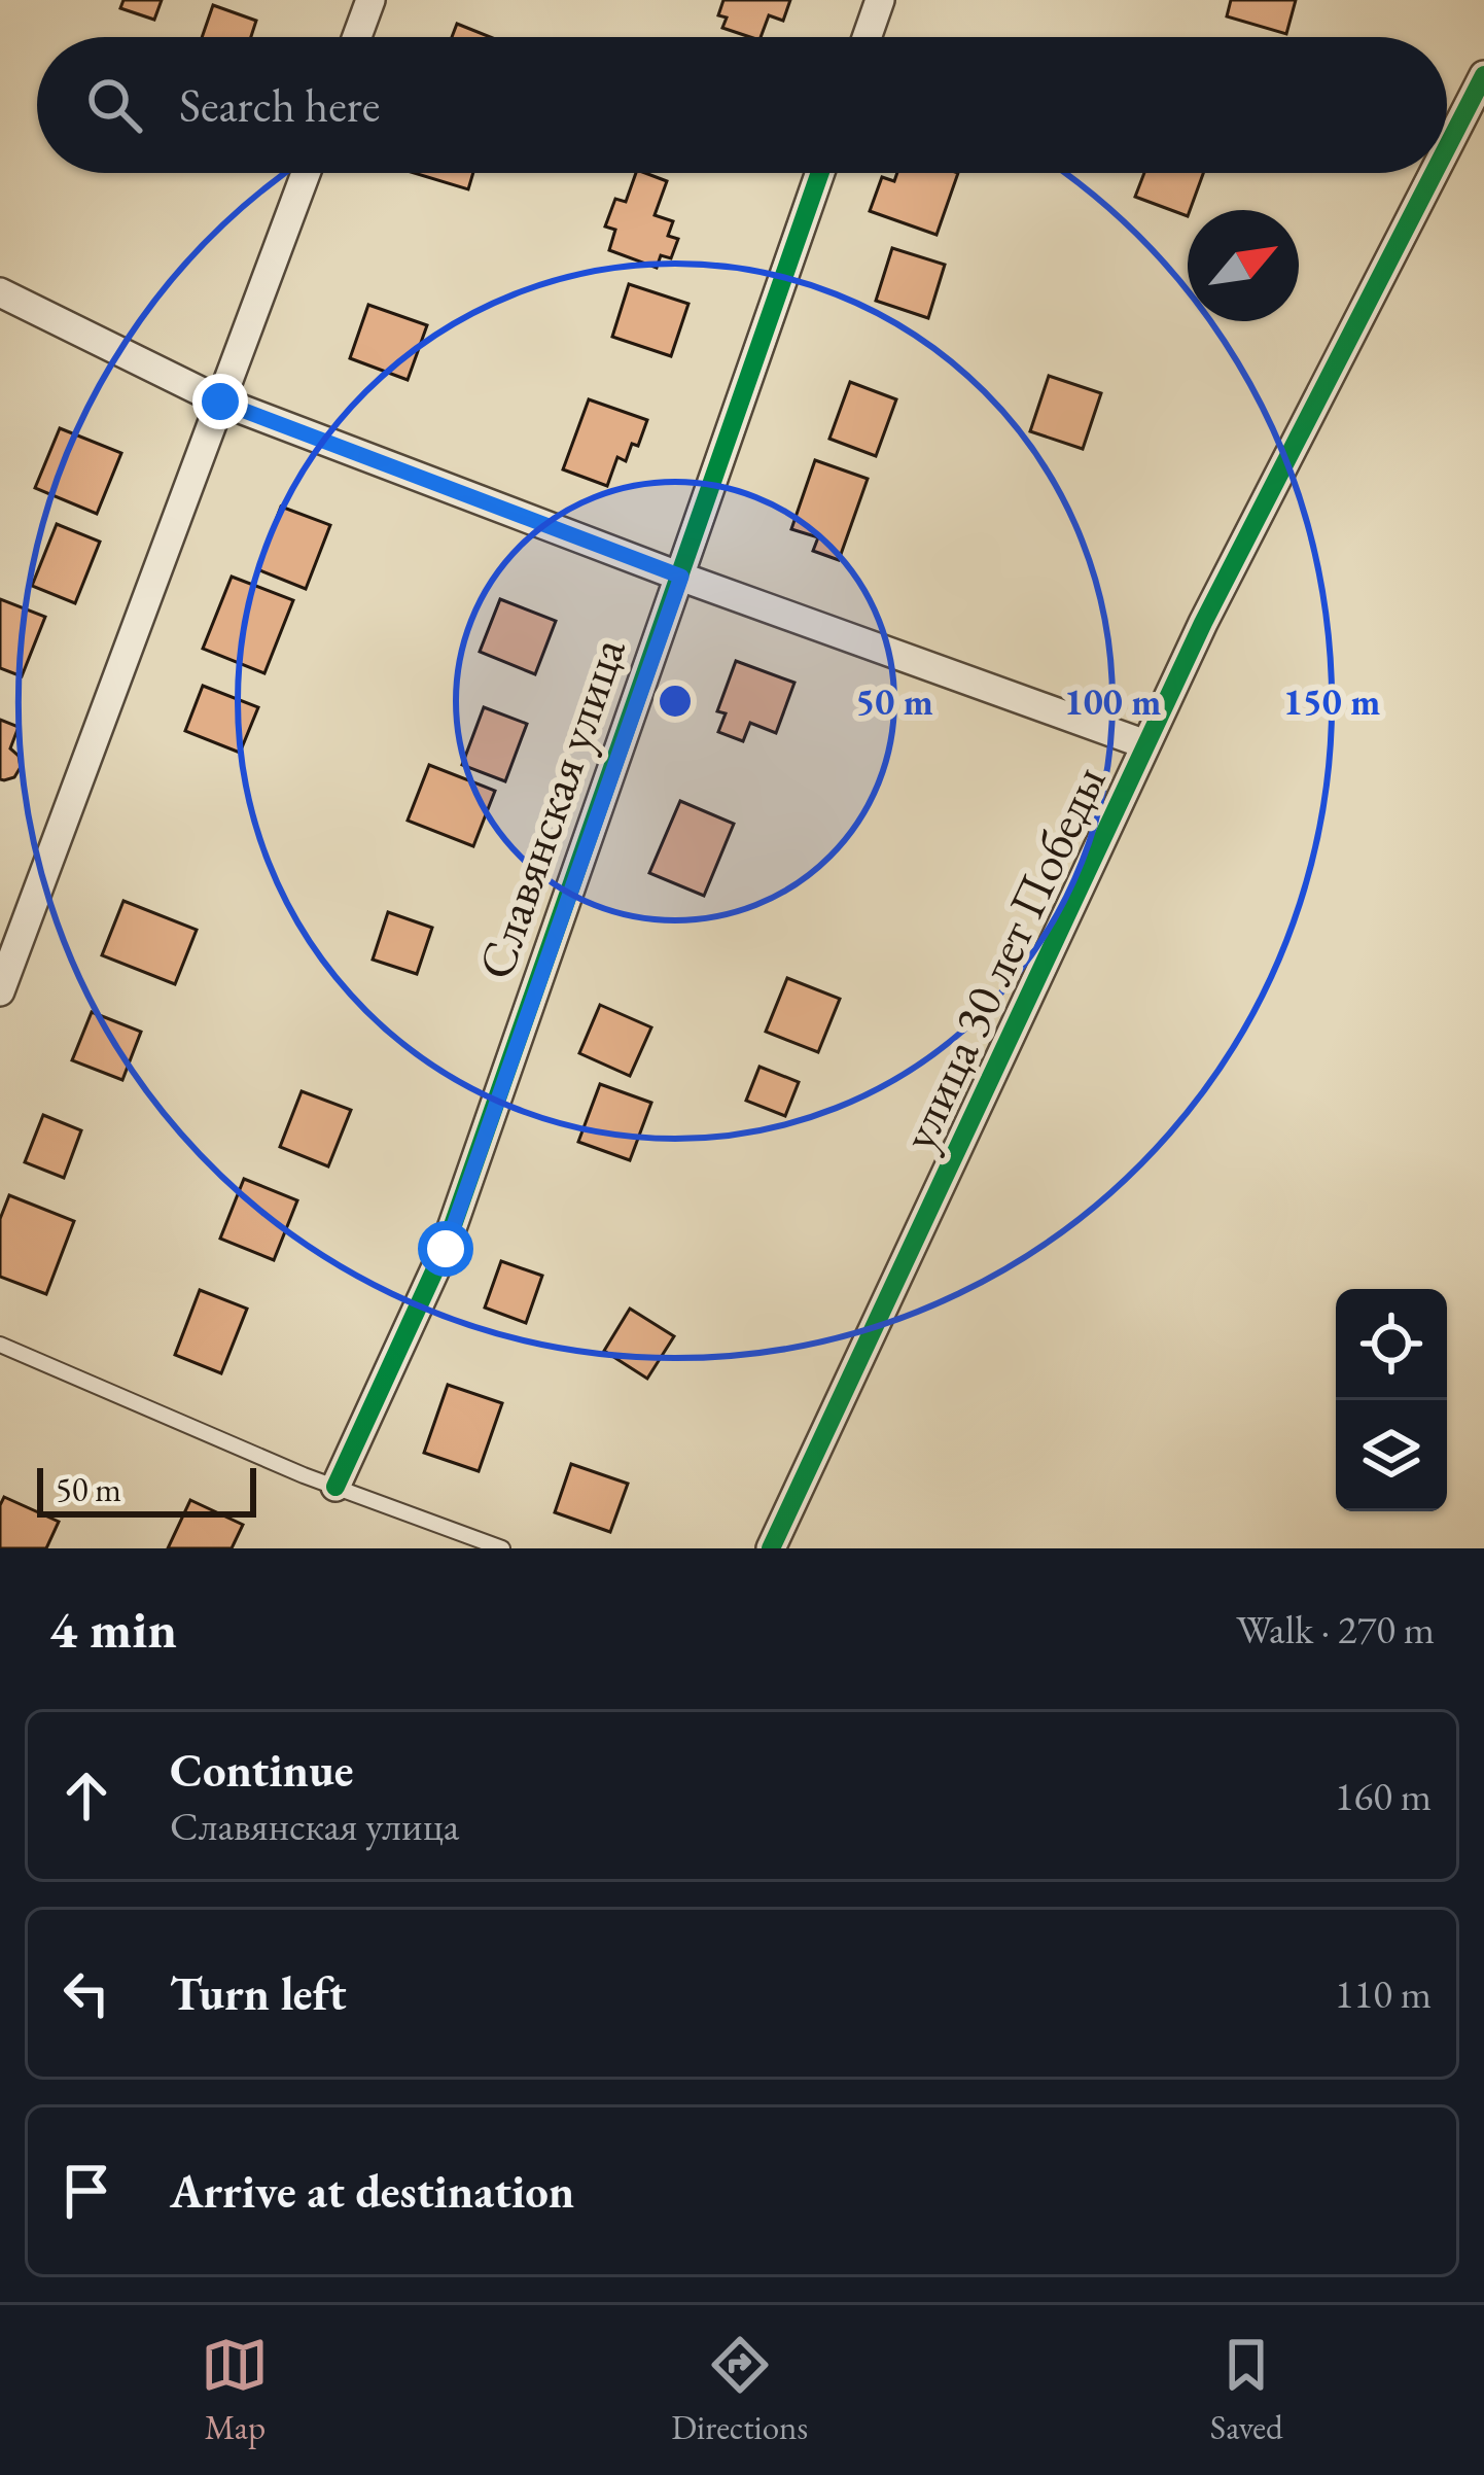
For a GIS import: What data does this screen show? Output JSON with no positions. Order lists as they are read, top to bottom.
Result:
{
  "streets": {
    "street": ["Славянская улица", "улица 30 лет Победы"]
  },
  "scale_bar": "50 m",
  "north": "top right",
  "page": {
    "search": "Search here",
    "scale": "50 m",
    "heading": ["4 min", "Walk · 270 m"],
    "list": [
      ["Continue", "Славянская улица", "160 m"],
      ["Turn left", "110 m"],
      "Arrive at destination"
    ],
    "nav": ["Map", "Directions", "Saved"]
  },
  "rings": ["50 m", "100 m", "150 m"]
}
